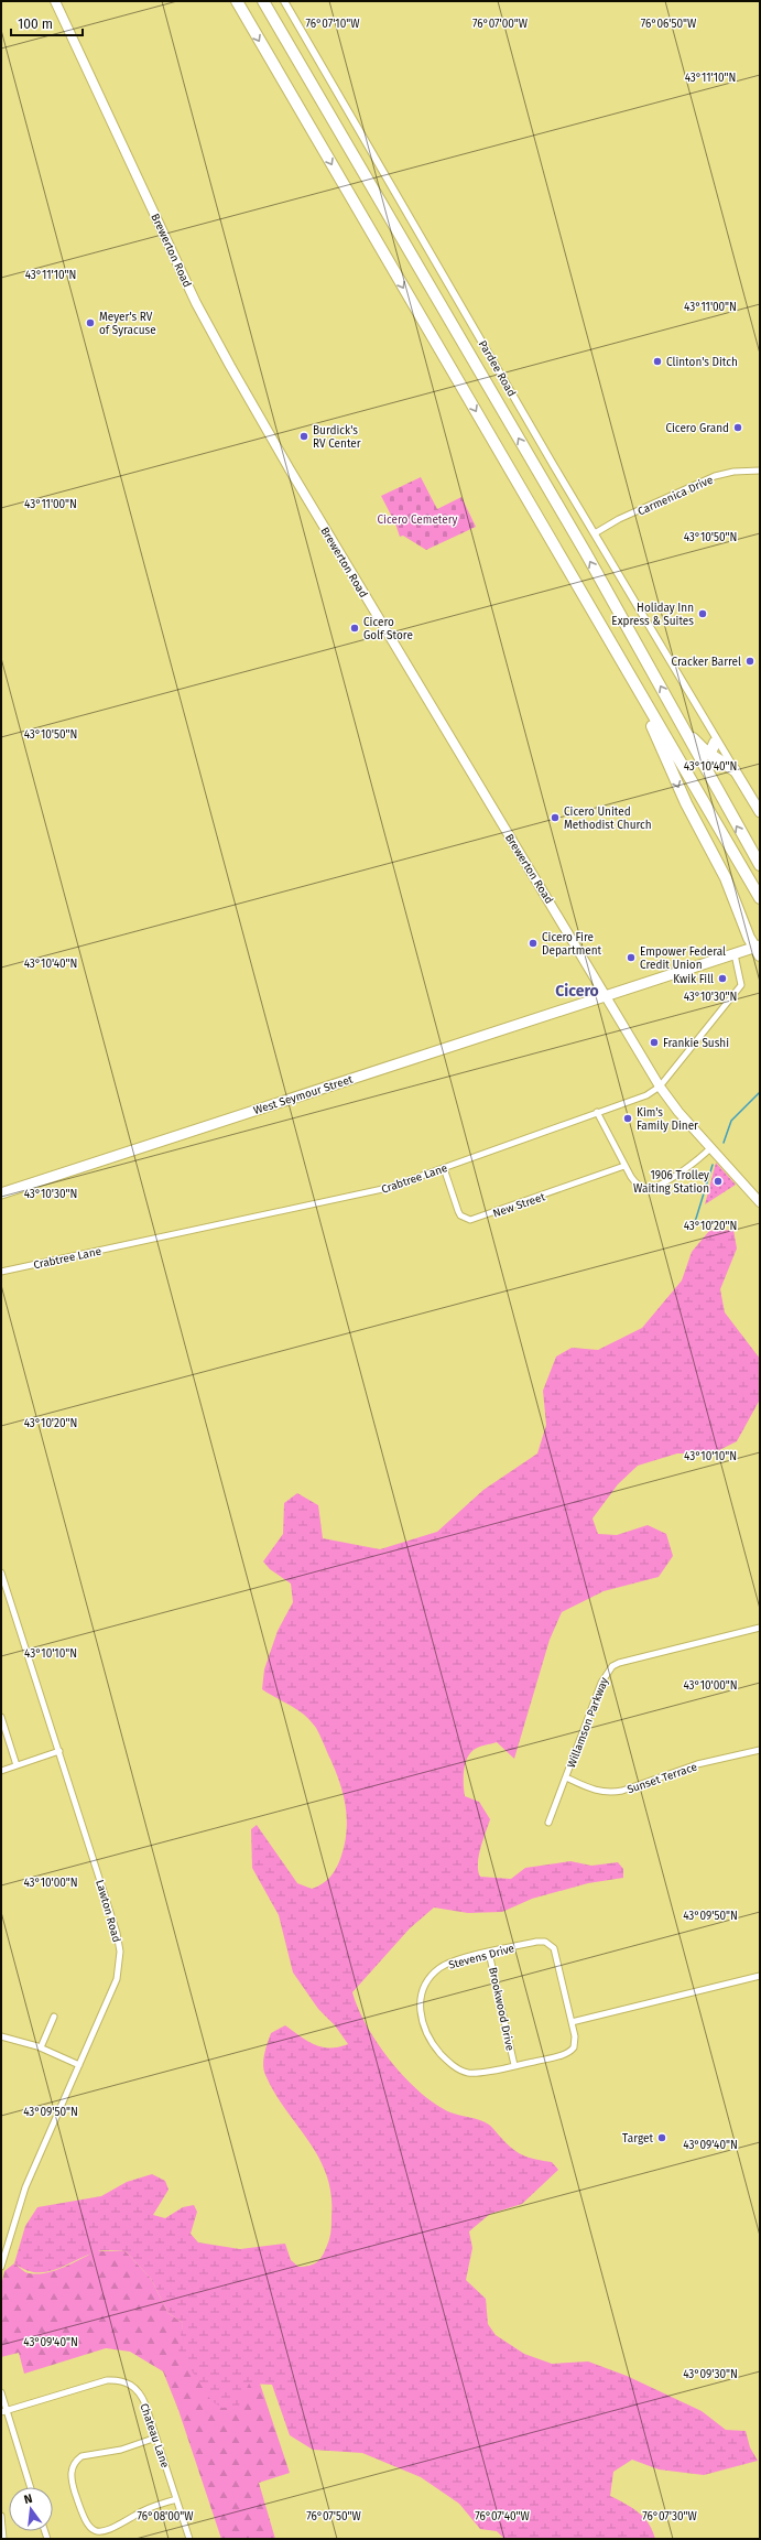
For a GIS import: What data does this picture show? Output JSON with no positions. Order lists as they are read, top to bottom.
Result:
{
  "streets": {
    "highway": ["Pardee Road", "West Seymour Street"],
    "main road": ["Brewerton Road"],
    "street": [
      "Carmenica Drive",
      "Crabtree Lane",
      "New Street",
      "Willamson Parkway",
      "Sunset Terrace",
      "Lawton Road",
      "Stevens Drive",
      "Brookwood Drive",
      "Chateau Lane"
    ]
  },
  "crossings": [
    ["Brewerton Road", "West Seymour Street"],
    ["Brewerton Road", "Crabtree Lane"],
    ["Pardee Road", "Carmenica Drive"],
    ["West Seymour Street", "Crabtree Lane"],
    ["Crabtree Lane", "New Street"],
    ["Willamson Parkway", "Sunset Terrace"],
    ["Stevens Drive", "Brookwood Drive"]
  ],
  "districts": ["Cicero"],
  "parks": ["Cicero Cemetery"],
  "places": [
    "Meyer's RV of Syracuse",
    "Clinton's Ditch",
    "Cicero Grand",
    "Burdick's RV Center",
    "Holiday Inn Express & Suites",
    "Cicero Golf Store",
    "Cracker Barrel",
    "Cicero United Methodist Church",
    "Cicero Fire Department",
    "Empower Federal Credit Union",
    "Kwik Fill",
    "Frankie Sushi",
    "Kim's Family Diner",
    "1906 Trolley Waiting Station",
    "Target"
  ],
  "scale_bar": "100 m",
  "north": "top",
  "coordinates": [
    "76°07'10\"W",
    "76°07'00\"W",
    "76°06'50\"W",
    "43°11'10\"N",
    "43°11'00\"N",
    "43°10'50\"N",
    "43°10'40\"N",
    "43°10'30\"N",
    "43°10'20\"N",
    "43°10'10\"N",
    "43°10'00\"N",
    "43°09'50\"N",
    "43°09'40\"N",
    "43°09'30\"N",
    "76°08'00\"W",
    "76°07'50\"W",
    "76°07'40\"W",
    "76°07'30\"W"
  ]
}
